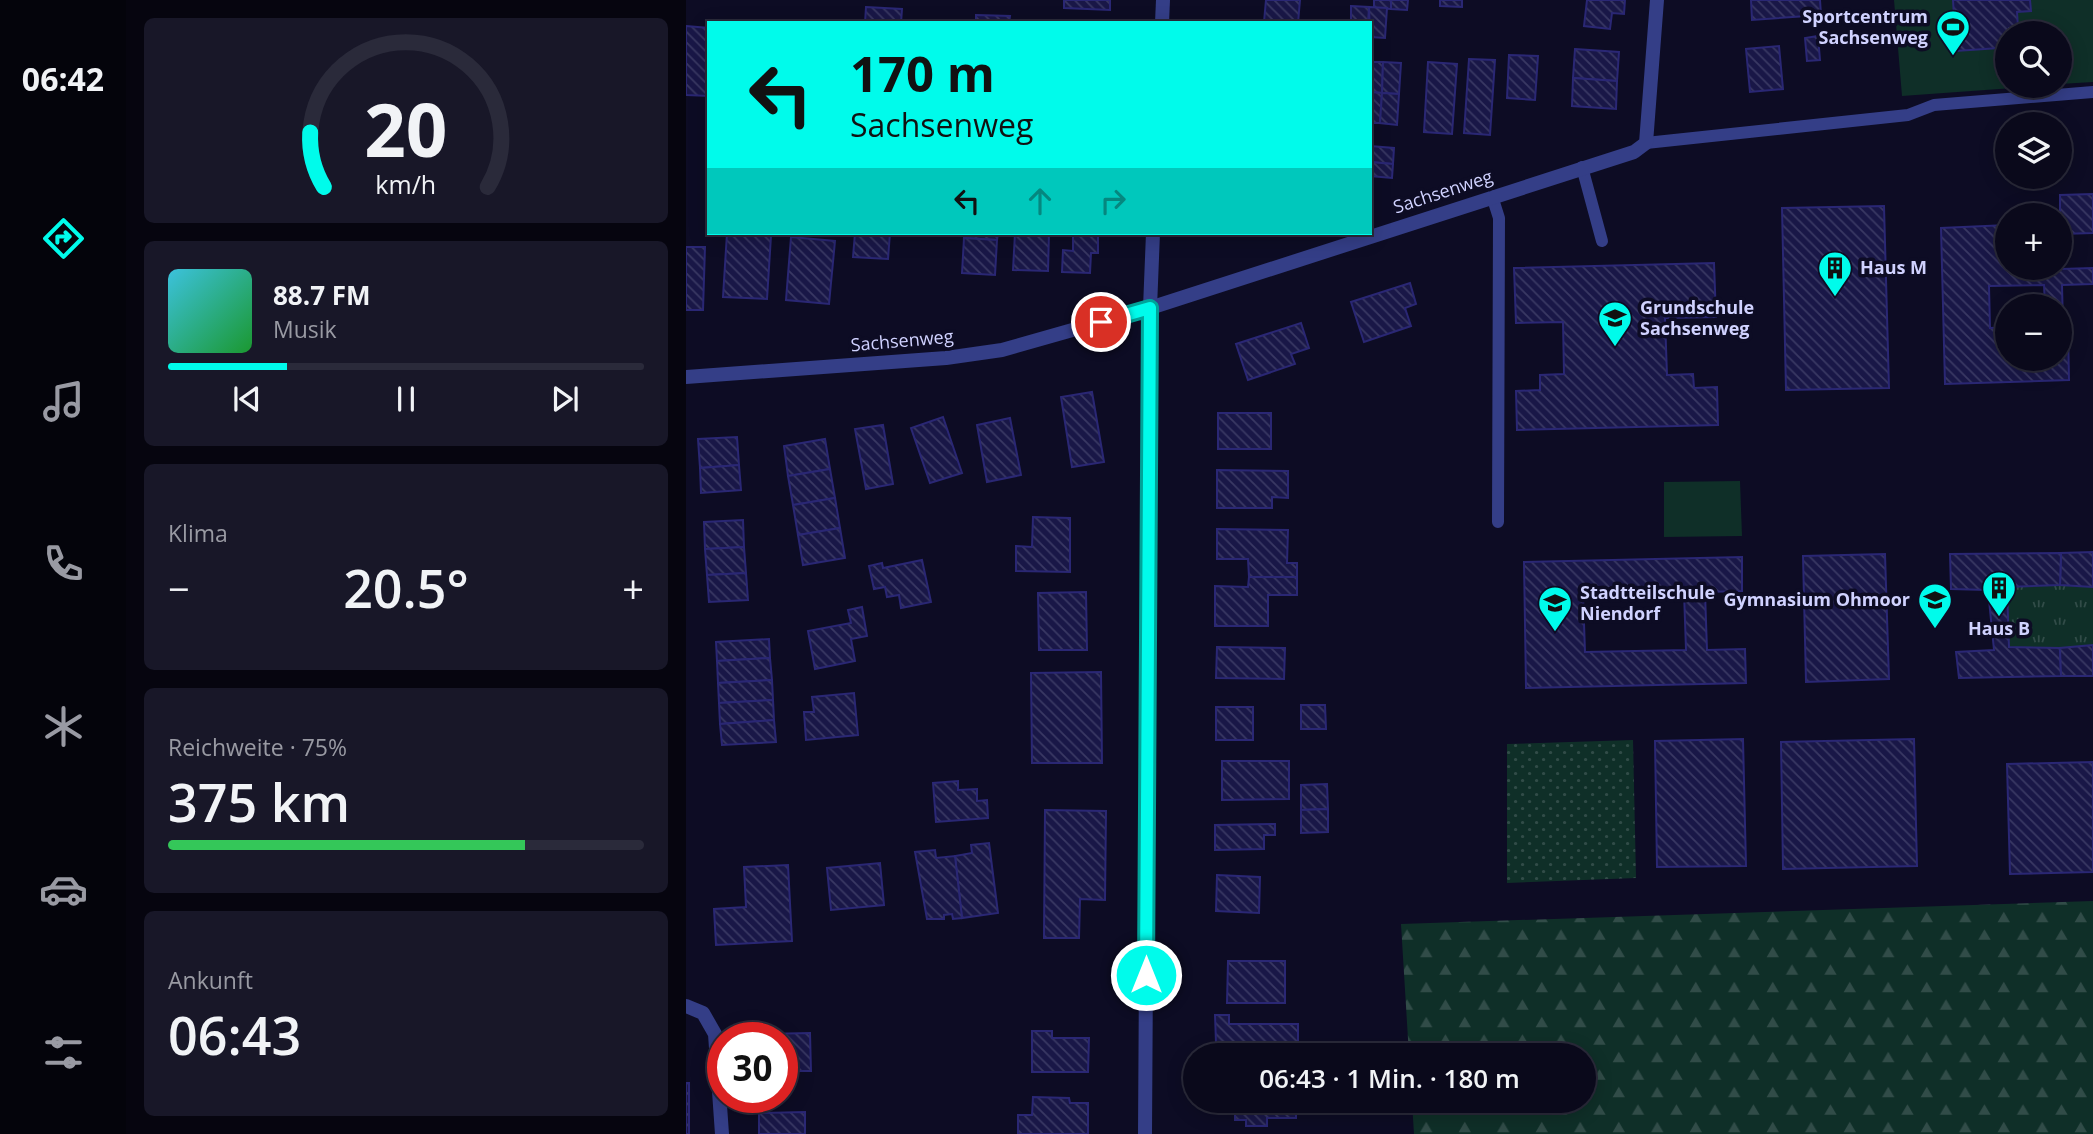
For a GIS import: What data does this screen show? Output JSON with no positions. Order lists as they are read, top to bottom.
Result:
{
  "streets": {
    "street": ["Sachsenweg"]
  },
  "places": {
    "sports": ["Sportcentrum Sachsenweg"],
    "building": ["Haus M", "Haus B"],
    "school or university": ["Grundschule Sachsenweg", "Gymnasium Ohmoor", "Stadtteilschule Niendorf"]
  },
  "page": {
    "tabs": "06:42",
    "map_buttons": ["+", "−"],
    "turn": ["170 m", "Sachsenweg"],
    "song": ["88.7 FM", "Musik"],
    "tile": [
      "Klima",
      ["Reichweite · 75%", "375 km"],
      ["Ankunft", "06:43"]
    ],
    "heat": ["−", "20.5°", "+"],
    "limit": "30",
    "trip": "06:43 · 1 Min. · 180 m",
    "gauge": ["20", "km/h"]
  }
}
